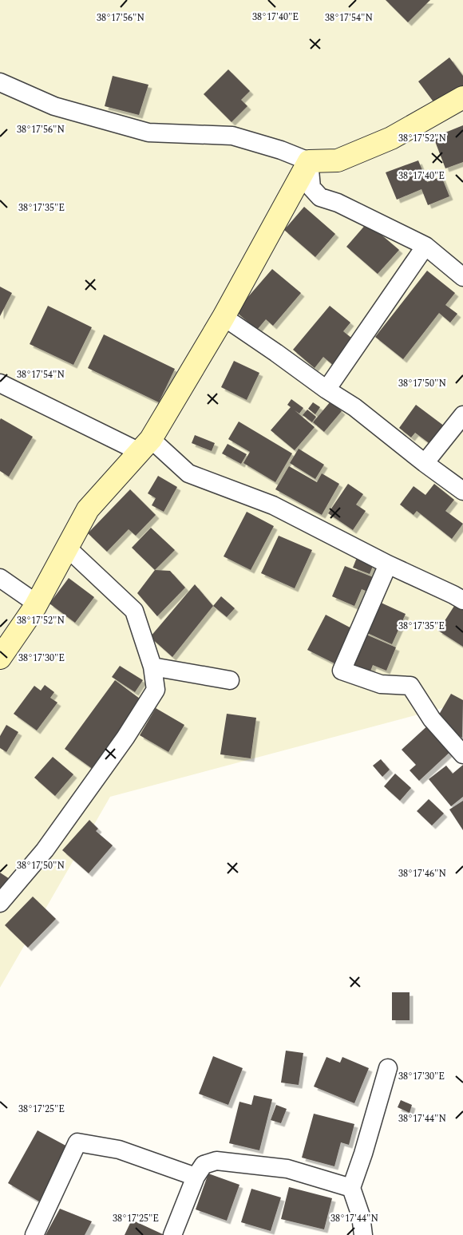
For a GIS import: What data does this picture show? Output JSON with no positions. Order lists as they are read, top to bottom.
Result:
{
  "coordinates": [
    "38°17'40\"E",
    "38°17'56\"N",
    "38°17'54\"N",
    "38°17'52\"N",
    "38°17'35\"E",
    "38°17'50\"N",
    "38°17'30\"E",
    "38°17'46\"N",
    "38°17'25\"E",
    "38°17'44\"N"
  ]
}
